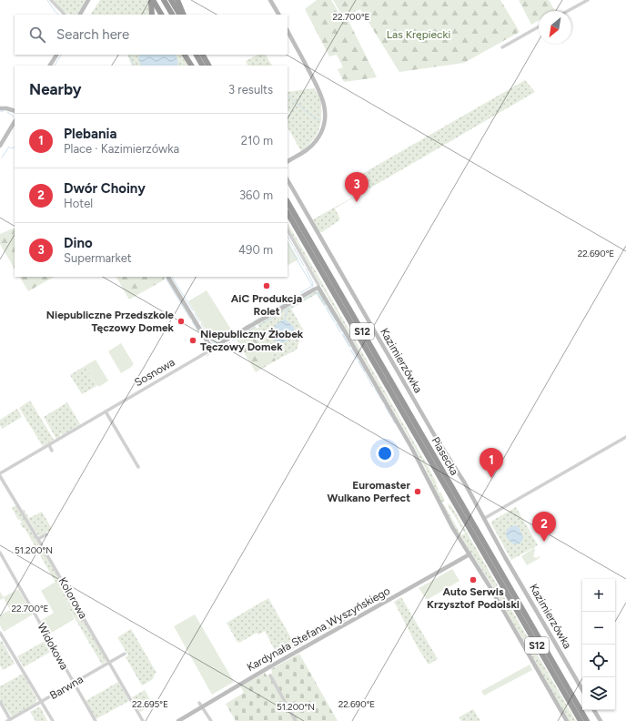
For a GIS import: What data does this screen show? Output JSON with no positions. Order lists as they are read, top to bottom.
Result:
{
  "streets": {
    "highway": ["S12", "Piasecka"],
    "street": [
      "Kazimierzówka",
      "Sosnowa",
      "Kolorowa",
      "Kardynała Stefana Wyszyńskiego",
      "Widokowa",
      "Barwna"
    ]
  },
  "crossings": [
    ["Kolorowa", "Barwna"],
    ["Widokowa", "Barwna"]
  ],
  "parks": ["Las Krępiecki"],
  "places": [
    "AiC Produkcja Rolet",
    "Niepubliczne Przedszkole Tęczowy Domek",
    "Niepubliczny Żłobek Tęczowy Domek",
    "Euromaster Wulkano Perfect",
    "Auto Serwis Krzysztof Podolski"
  ],
  "north": "bottom left",
  "page": {
    "search": "Search here",
    "heading": ["Nearby", "3 results"],
    "list": [
      {
        "mark": "1",
        "name": "Plebania",
        "note": "Place · Kazimierzówka",
        "value": "210 m"
      },
      {
        "mark": "2",
        "name": "Dwór Choiny",
        "note": "Hotel",
        "value": "360 m"
      },
      {
        "mark": "3",
        "name": "Dino",
        "note": "Supermarket",
        "value": "490 m"
      }
    ],
    "pins": ["3", "1", "2"],
    "map_buttons": ["+", "−"]
  },
  "coordinates": [
    "22.700°E",
    "22.690°E",
    "51.200°N",
    "22.695°E"
  ]
}
